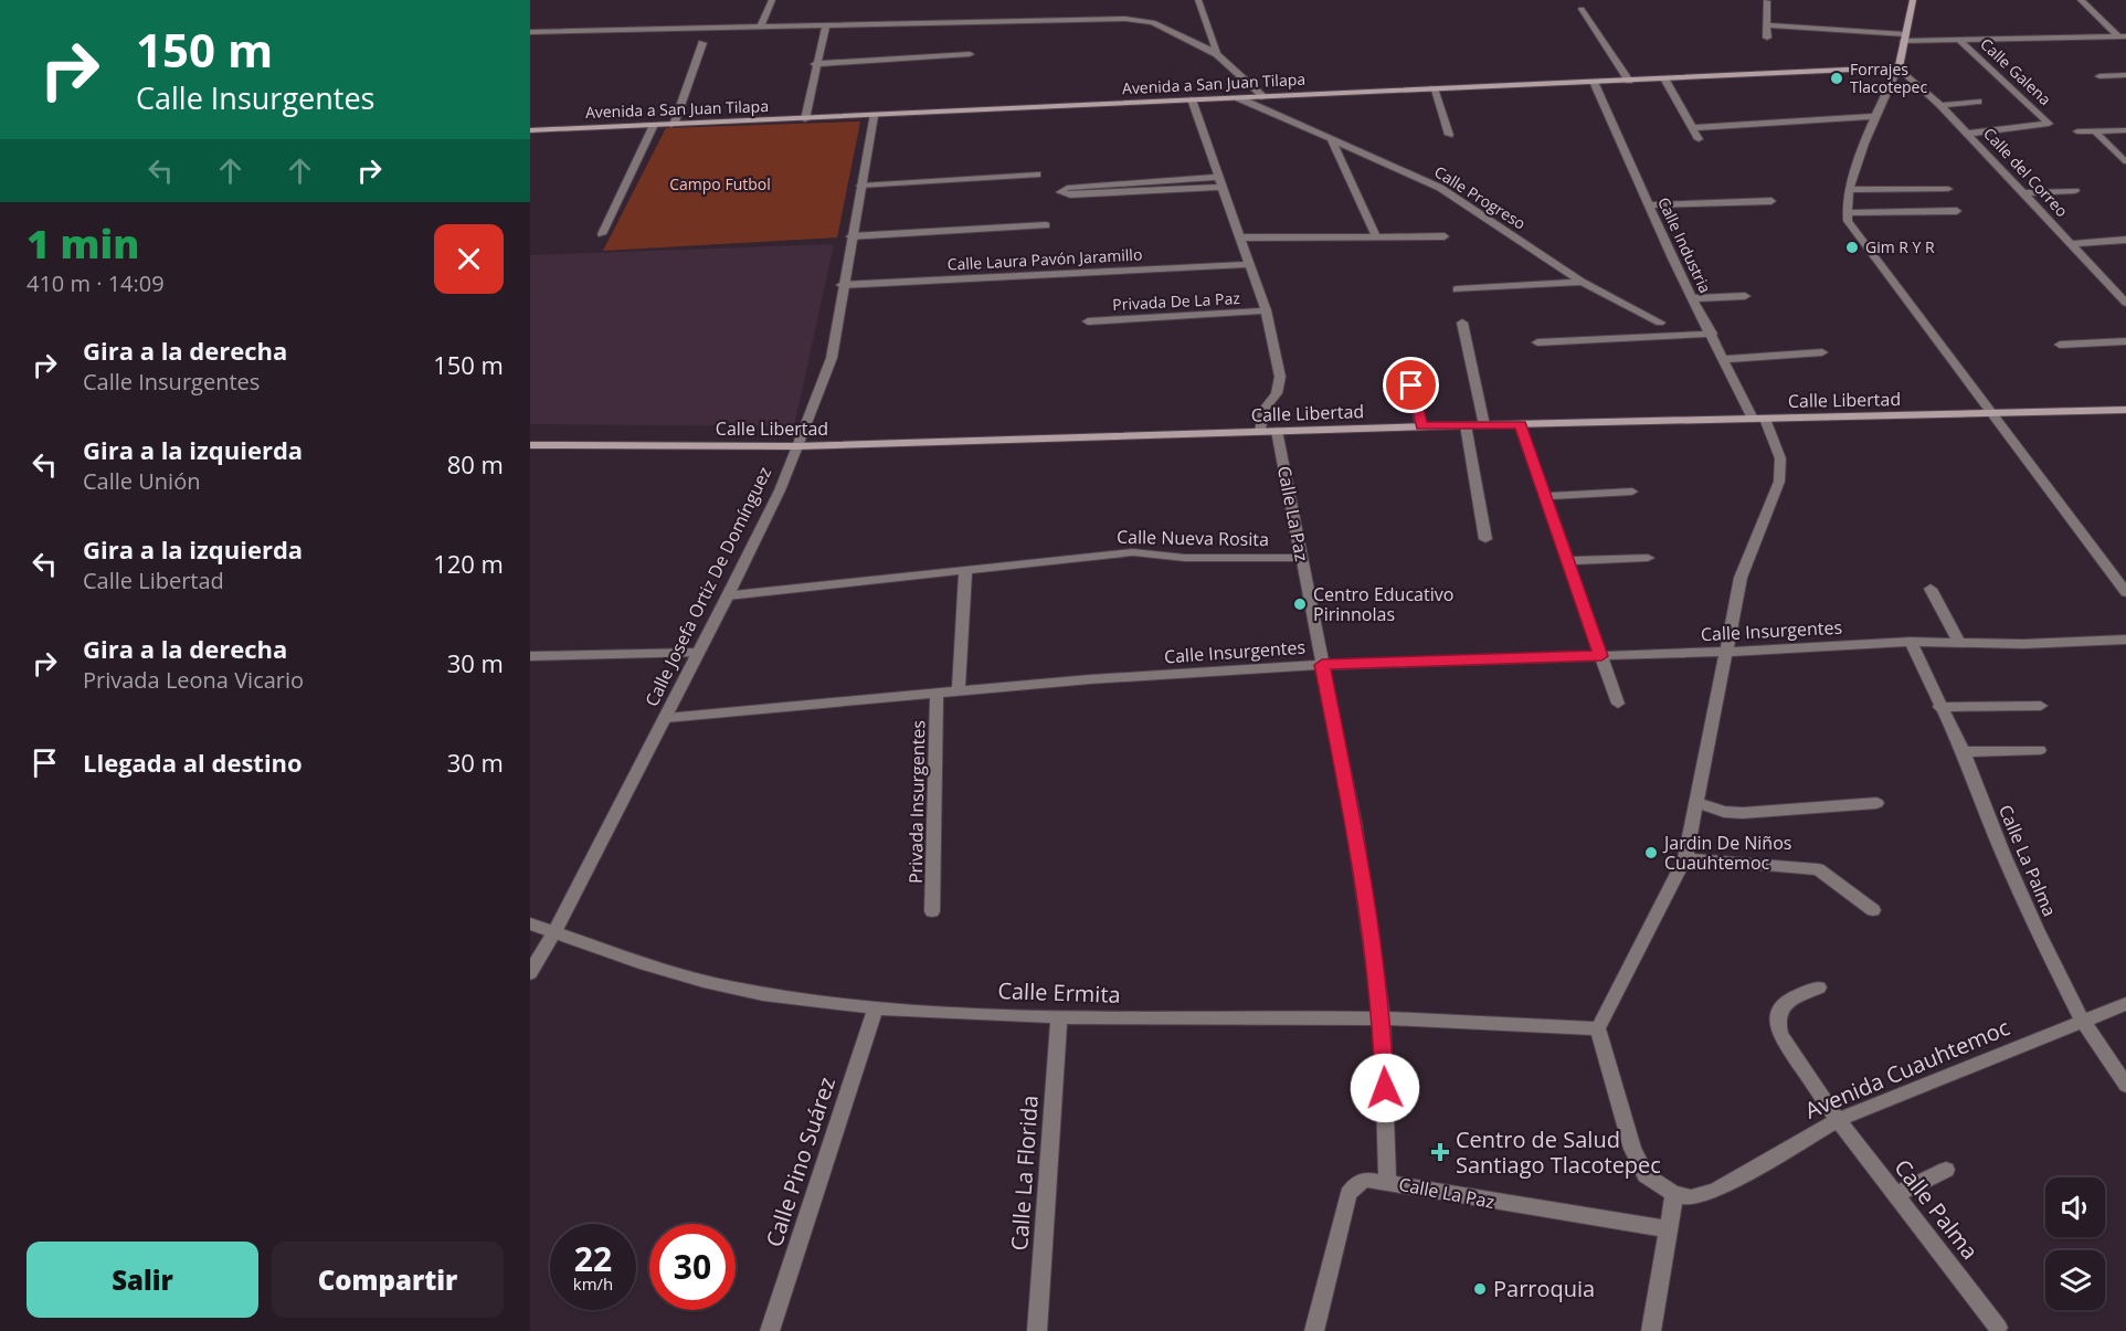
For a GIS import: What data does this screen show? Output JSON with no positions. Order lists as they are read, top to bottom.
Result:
{
  "streets": {
    "main road": ["Avenida a San Juan Tilapa", "Calle Libertad"],
    "street": [
      "Calle Galena",
      "Calle del Correo",
      "Calle Progreso",
      "Calle Industria",
      "Calle Laura Pavón Jaramillo",
      "Privada De La Paz",
      "Calle La Paz",
      "Calle Nueva Rosita",
      "Calle Josefa Ortiz De Domínguez",
      "Calle Insurgentes",
      "Privada Insurgentes",
      "Calle La Palma",
      "Calle Ermita",
      "Avenida Cuauhtemoc",
      "Calle Pino Suárez",
      "Calle La Florida",
      "Calle Palma"
    ]
  },
  "crossings": [
    ["Calle Galena", "Calle del Correo"],
    ["Avenida a San Juan Tilapa", "Calle del Correo"],
    ["Avenida a San Juan Tilapa", "Calle Progreso"],
    ["Avenida a San Juan Tilapa", "Calle Industria"],
    ["Avenida a San Juan Tilapa", "Calle Josefa Ortiz De Domínguez"],
    ["Calle Industria", "Calle Libertad"],
    ["Calle Industria", "Calle Insurgentes"],
    ["Calle Industria", "Calle Ermita"],
    ["Calle Laura Pavón Jaramillo", "Calle Josefa Ortiz De Domínguez"],
    ["Calle Libertad", "Calle La Paz"],
    ["Calle Libertad", "Calle Josefa Ortiz De Domínguez"],
    ["Calle La Paz", "Calle Nueva Rosita"],
    ["Calle La Paz", "Calle Insurgentes"],
    ["Calle La Paz", "Calle Ermita"],
    ["Calle Nueva Rosita", "Calle Josefa Ortiz De Domínguez"],
    ["Calle Josefa Ortiz De Domínguez", "Calle Insurgentes"],
    ["Calle Josefa Ortiz De Domínguez", "Calle Ermita"],
    ["Calle Insurgentes", "Privada Insurgentes"],
    ["Calle Insurgentes", "Calle La Palma"],
    ["Calle La Palma", "Avenida Cuauhtemoc"],
    ["Calle Ermita", "Calle Pino Suárez"],
    ["Calle Ermita", "Calle La Florida"],
    ["Avenida Cuauhtemoc", "Calle Palma"]
  ],
  "parks": ["Campo Futbol"],
  "places": {
    "other": [
      "Forrajes Tlacotepec",
      "Gim R Y R",
      "Centro Educativo Pirinnolas",
      "Jardin De Niños Cuauhtemoc",
      "Parroquia"
    ],
    "health": ["Centro de Salud Santiago Tlacotepec"]
  },
  "page": {
    "turn": ["150 m", "Calle Insurgentes"],
    "heading": ["1 min", "410 m · 14:09"],
    "list": [
      {
        "name": "Gira a la derecha",
        "note": "Calle Insurgentes",
        "value": "150 m"
      },
      {
        "name": "Gira a la izquierda",
        "note": "Calle Unión",
        "value": "80 m"
      },
      {
        "name": "Gira a la izquierda",
        "note": "Calle Libertad",
        "value": "120 m"
      },
      {
        "name": "Gira a la derecha",
        "note": "Privada Leona Vicario",
        "value": "30 m"
      },
      {
        "name": "Llegada al destino",
        "value": "30 m"
      }
    ],
    "speed": "22 km/h",
    "limit": "30",
    "buttons": ["Salir", "Compartir"]
  }
}
